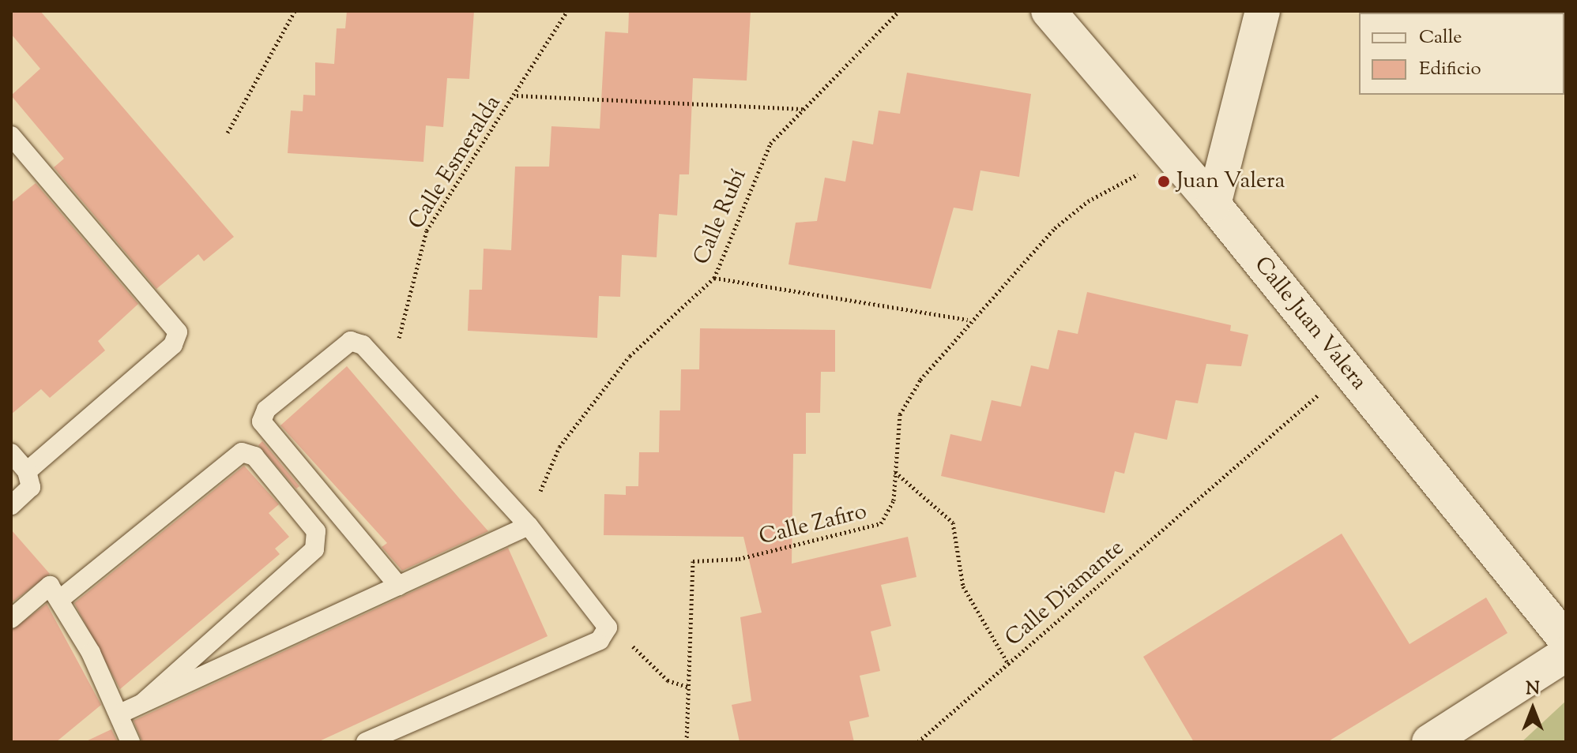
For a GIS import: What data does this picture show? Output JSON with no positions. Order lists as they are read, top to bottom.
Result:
{
  "streets": {
    "street": ["Calle Juan Valera"],
    "path": [
      "Calle Esmeralda",
      "Calle Rubí",
      "Calle Zafiro",
      "Calle Diamante"
    ]
  },
  "crossings": [
    ["Calle Zafiro", "Calle Diamante"]
  ],
  "places": ["Juan Valera"],
  "legend": ["Calle", "Edificio"],
  "north": "top"
}
